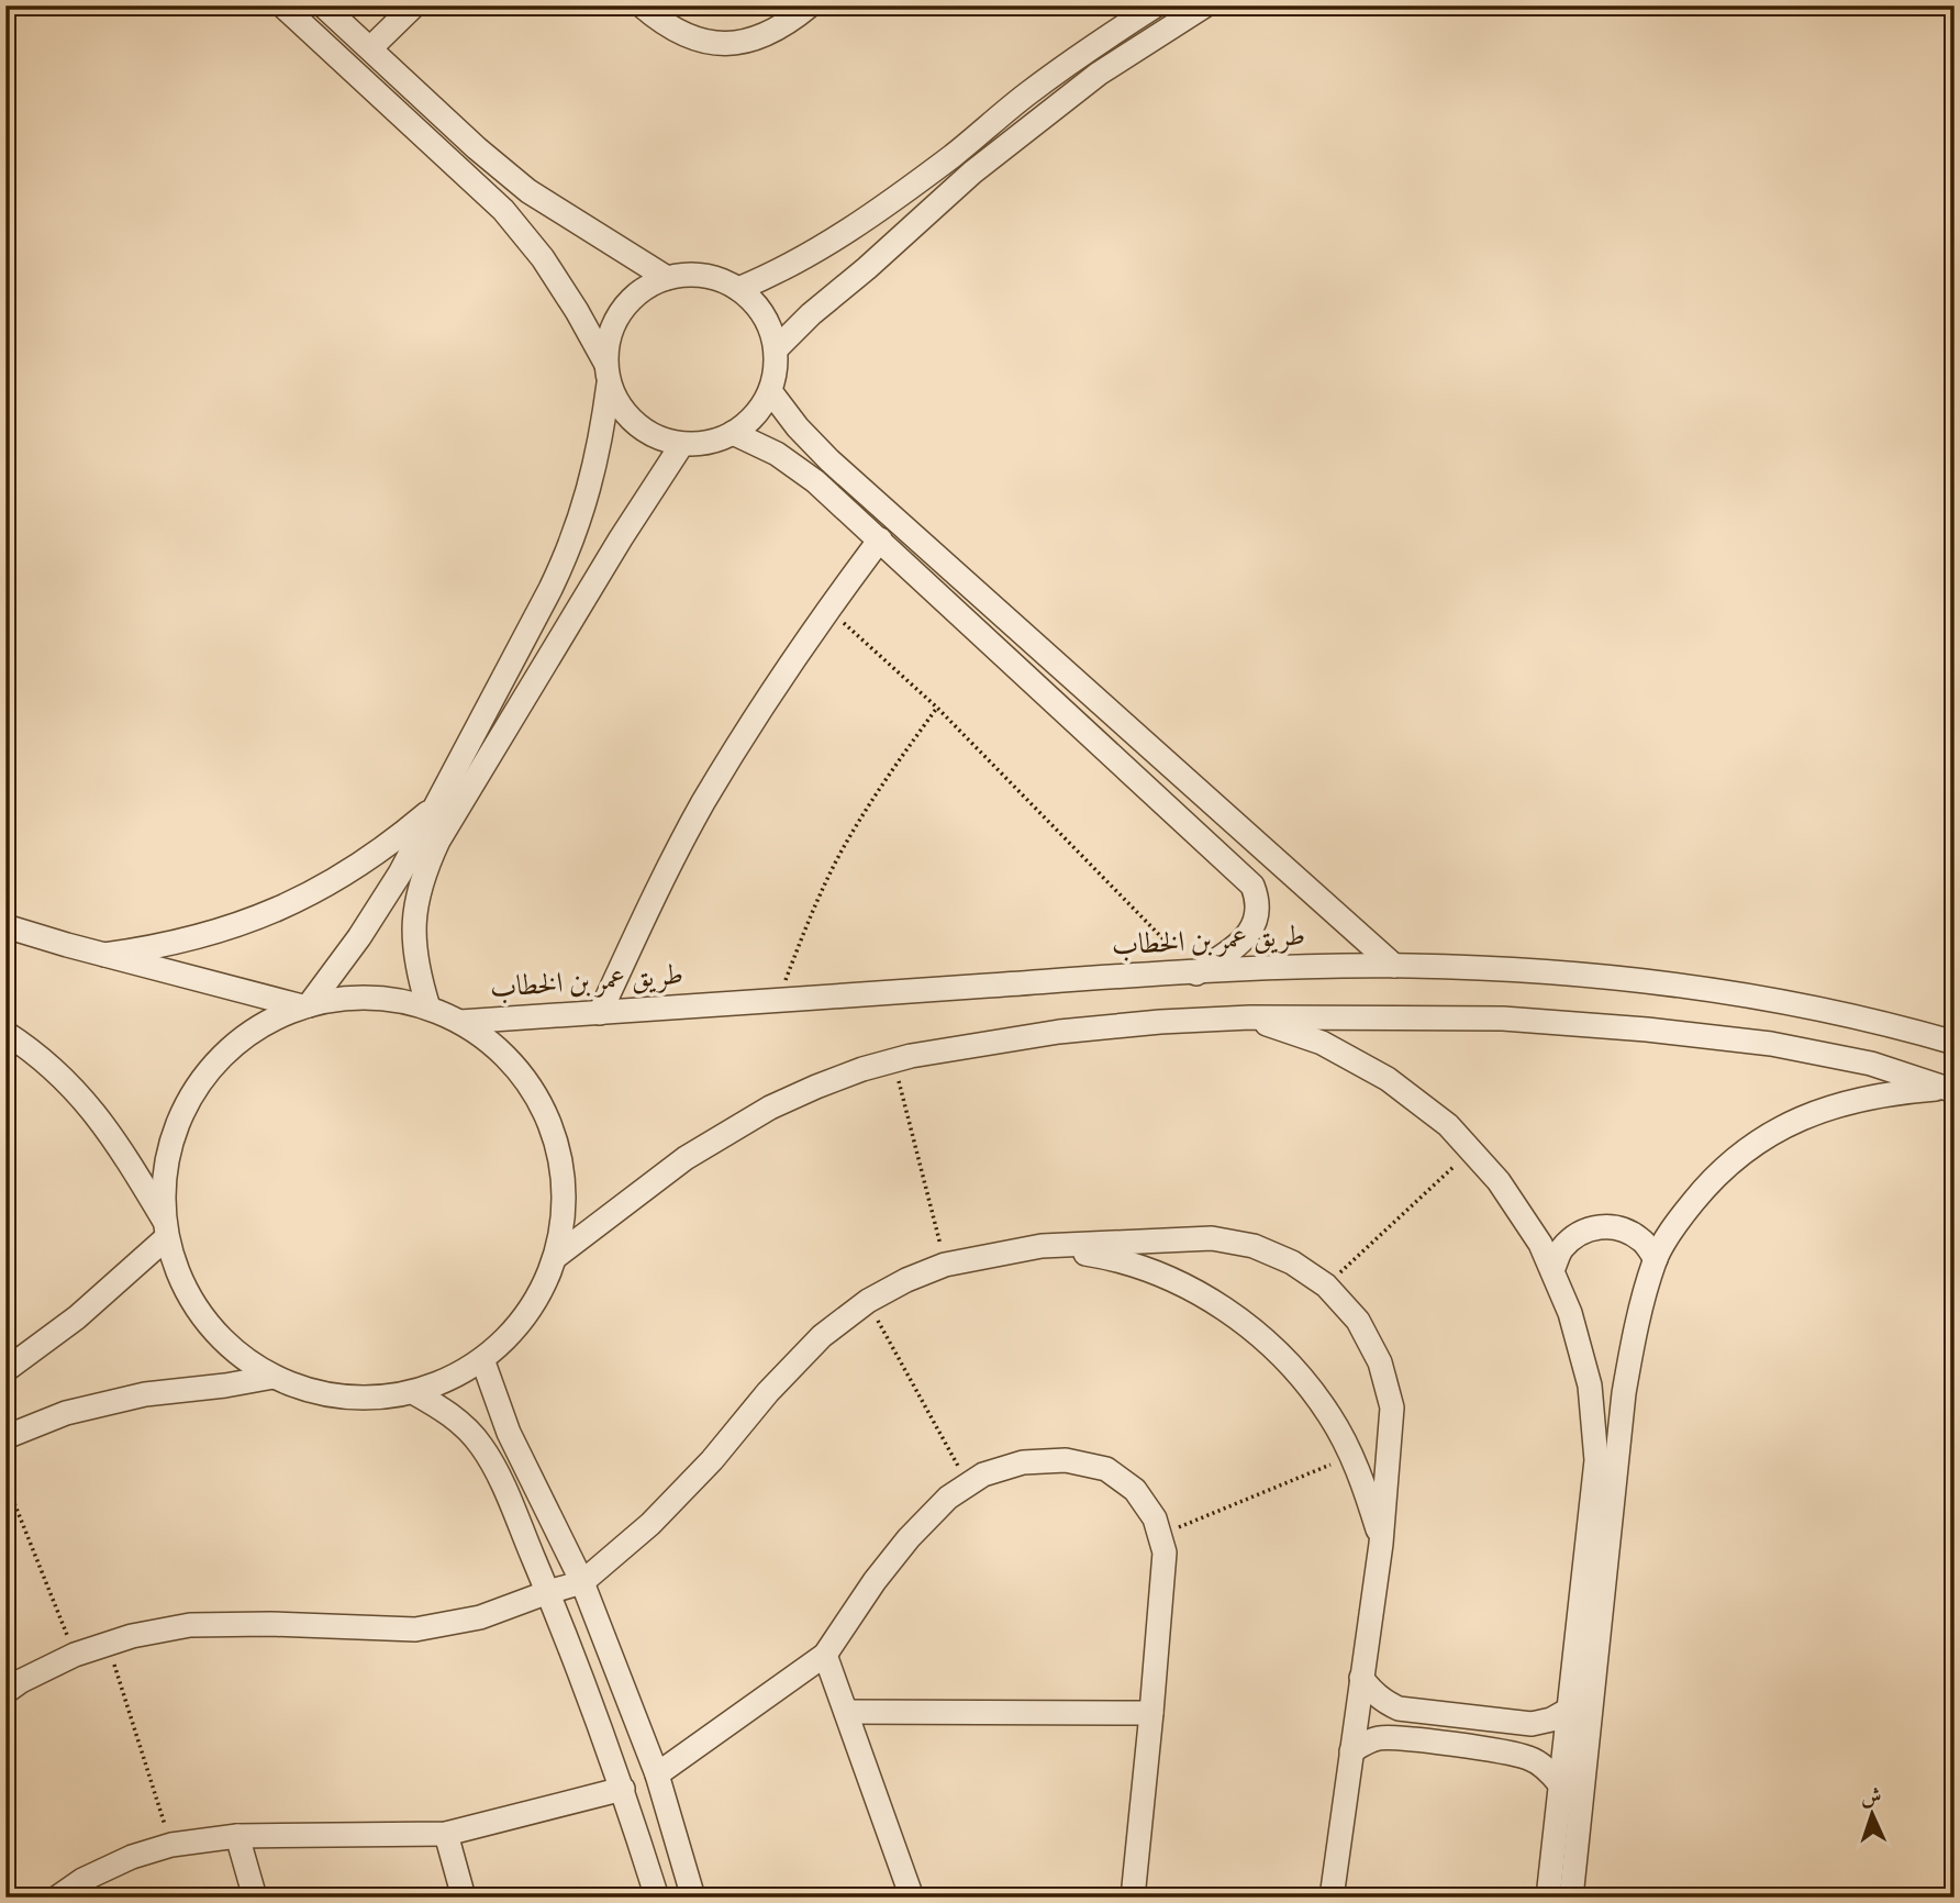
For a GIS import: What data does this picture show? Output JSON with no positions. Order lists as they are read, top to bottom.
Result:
{
  "streets": {
    "street": ["طريق عمر بن الخطاب"]
  },
  "north": "top"
}
